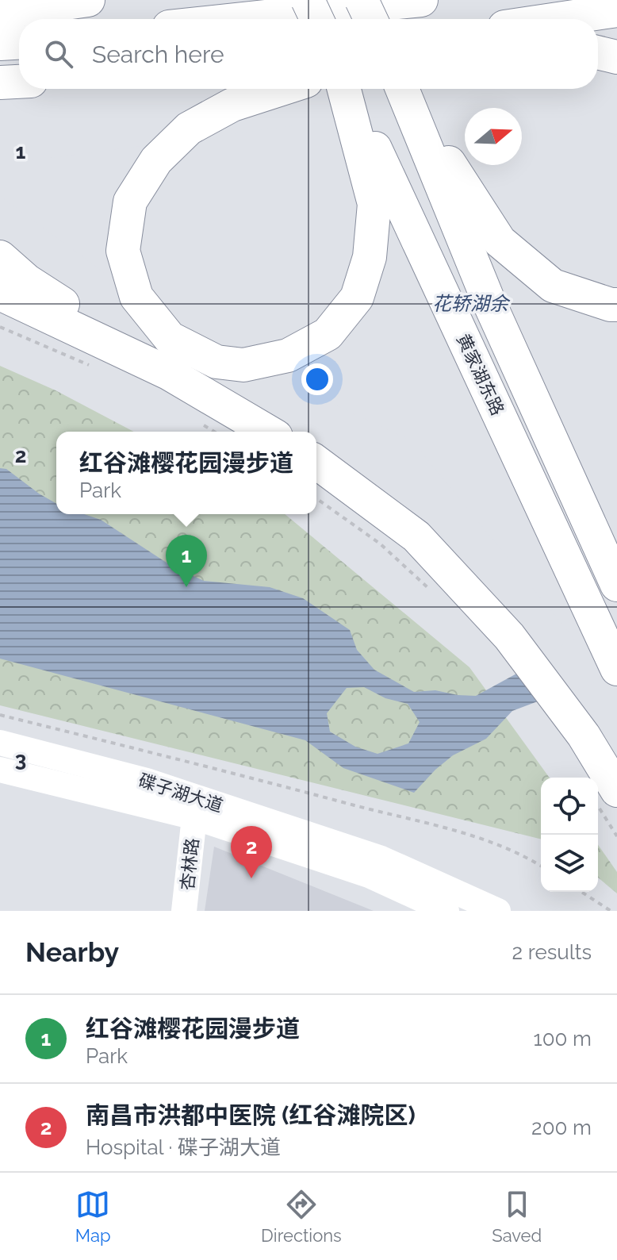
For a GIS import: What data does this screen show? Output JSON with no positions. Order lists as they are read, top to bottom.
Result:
{
  "streets": {
    "highway": ["黄家湖东路"],
    "main road": ["碟子湖大道", "杏林路"]
  },
  "crossings": [
    ["碟子湖大道", "杏林路"]
  ],
  "water": ["花轿湖余"],
  "north": "right",
  "page": {
    "search": "Search here",
    "popup": ["红谷滩樱花园漫步道", "Park"],
    "pins": ["1", "2"],
    "heading": ["Nearby", "2 results"],
    "list": [
      {
        "mark": "1",
        "name": "红谷滩樱花园漫步道",
        "note": "Park",
        "value": "100 m"
      },
      {
        "mark": "2",
        "name": "南昌市洪都中医院 (红谷滩院区)",
        "note": "Hospital · 碟子湖大道",
        "value": "200 m"
      }
    ],
    "nav": ["Map", "Directions", "Saved"]
  },
  "grid": {
    "rows": ["1", "2", "3"]
  }
}
